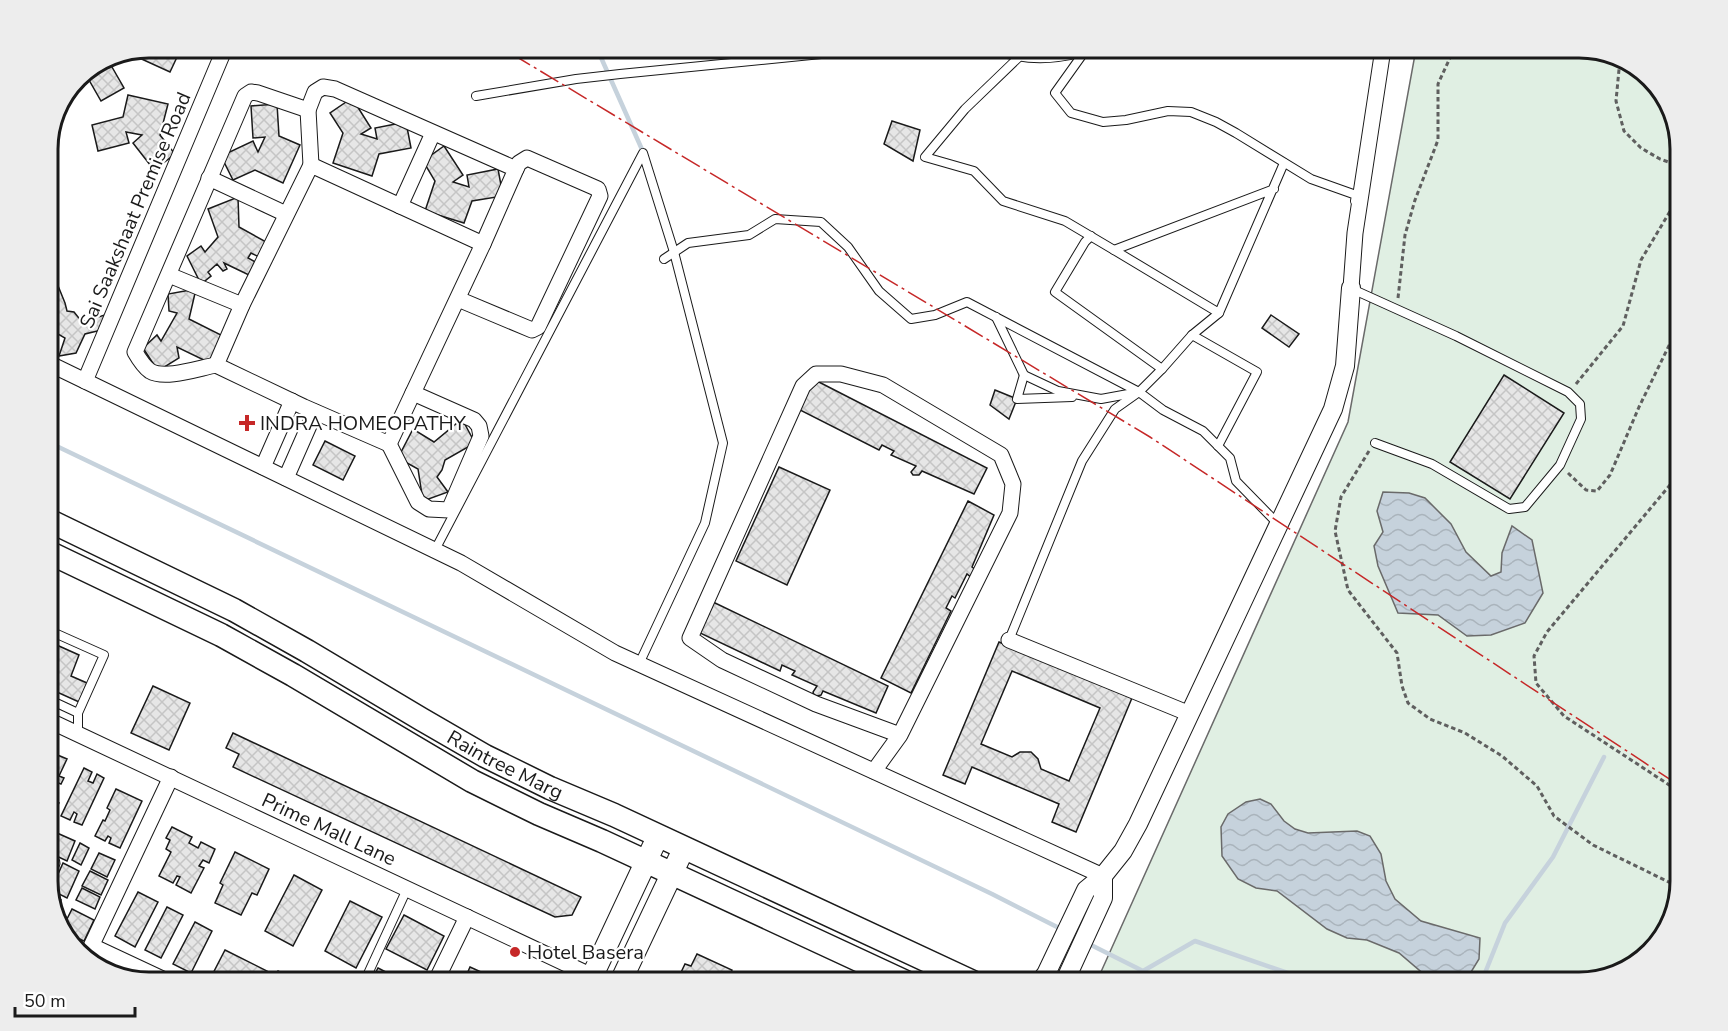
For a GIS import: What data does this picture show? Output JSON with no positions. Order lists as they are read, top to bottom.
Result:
{
  "streets": {
    "main road": ["Raintree Marg"],
    "street": ["Sai Saakshaat Premise Road", "Prime Mall Lane"]
  },
  "places": {
    "health": ["INDRA HOMEOPATHY"],
    "other": ["Hotel Basera"]
  },
  "scale_bar": "50 m"
}
